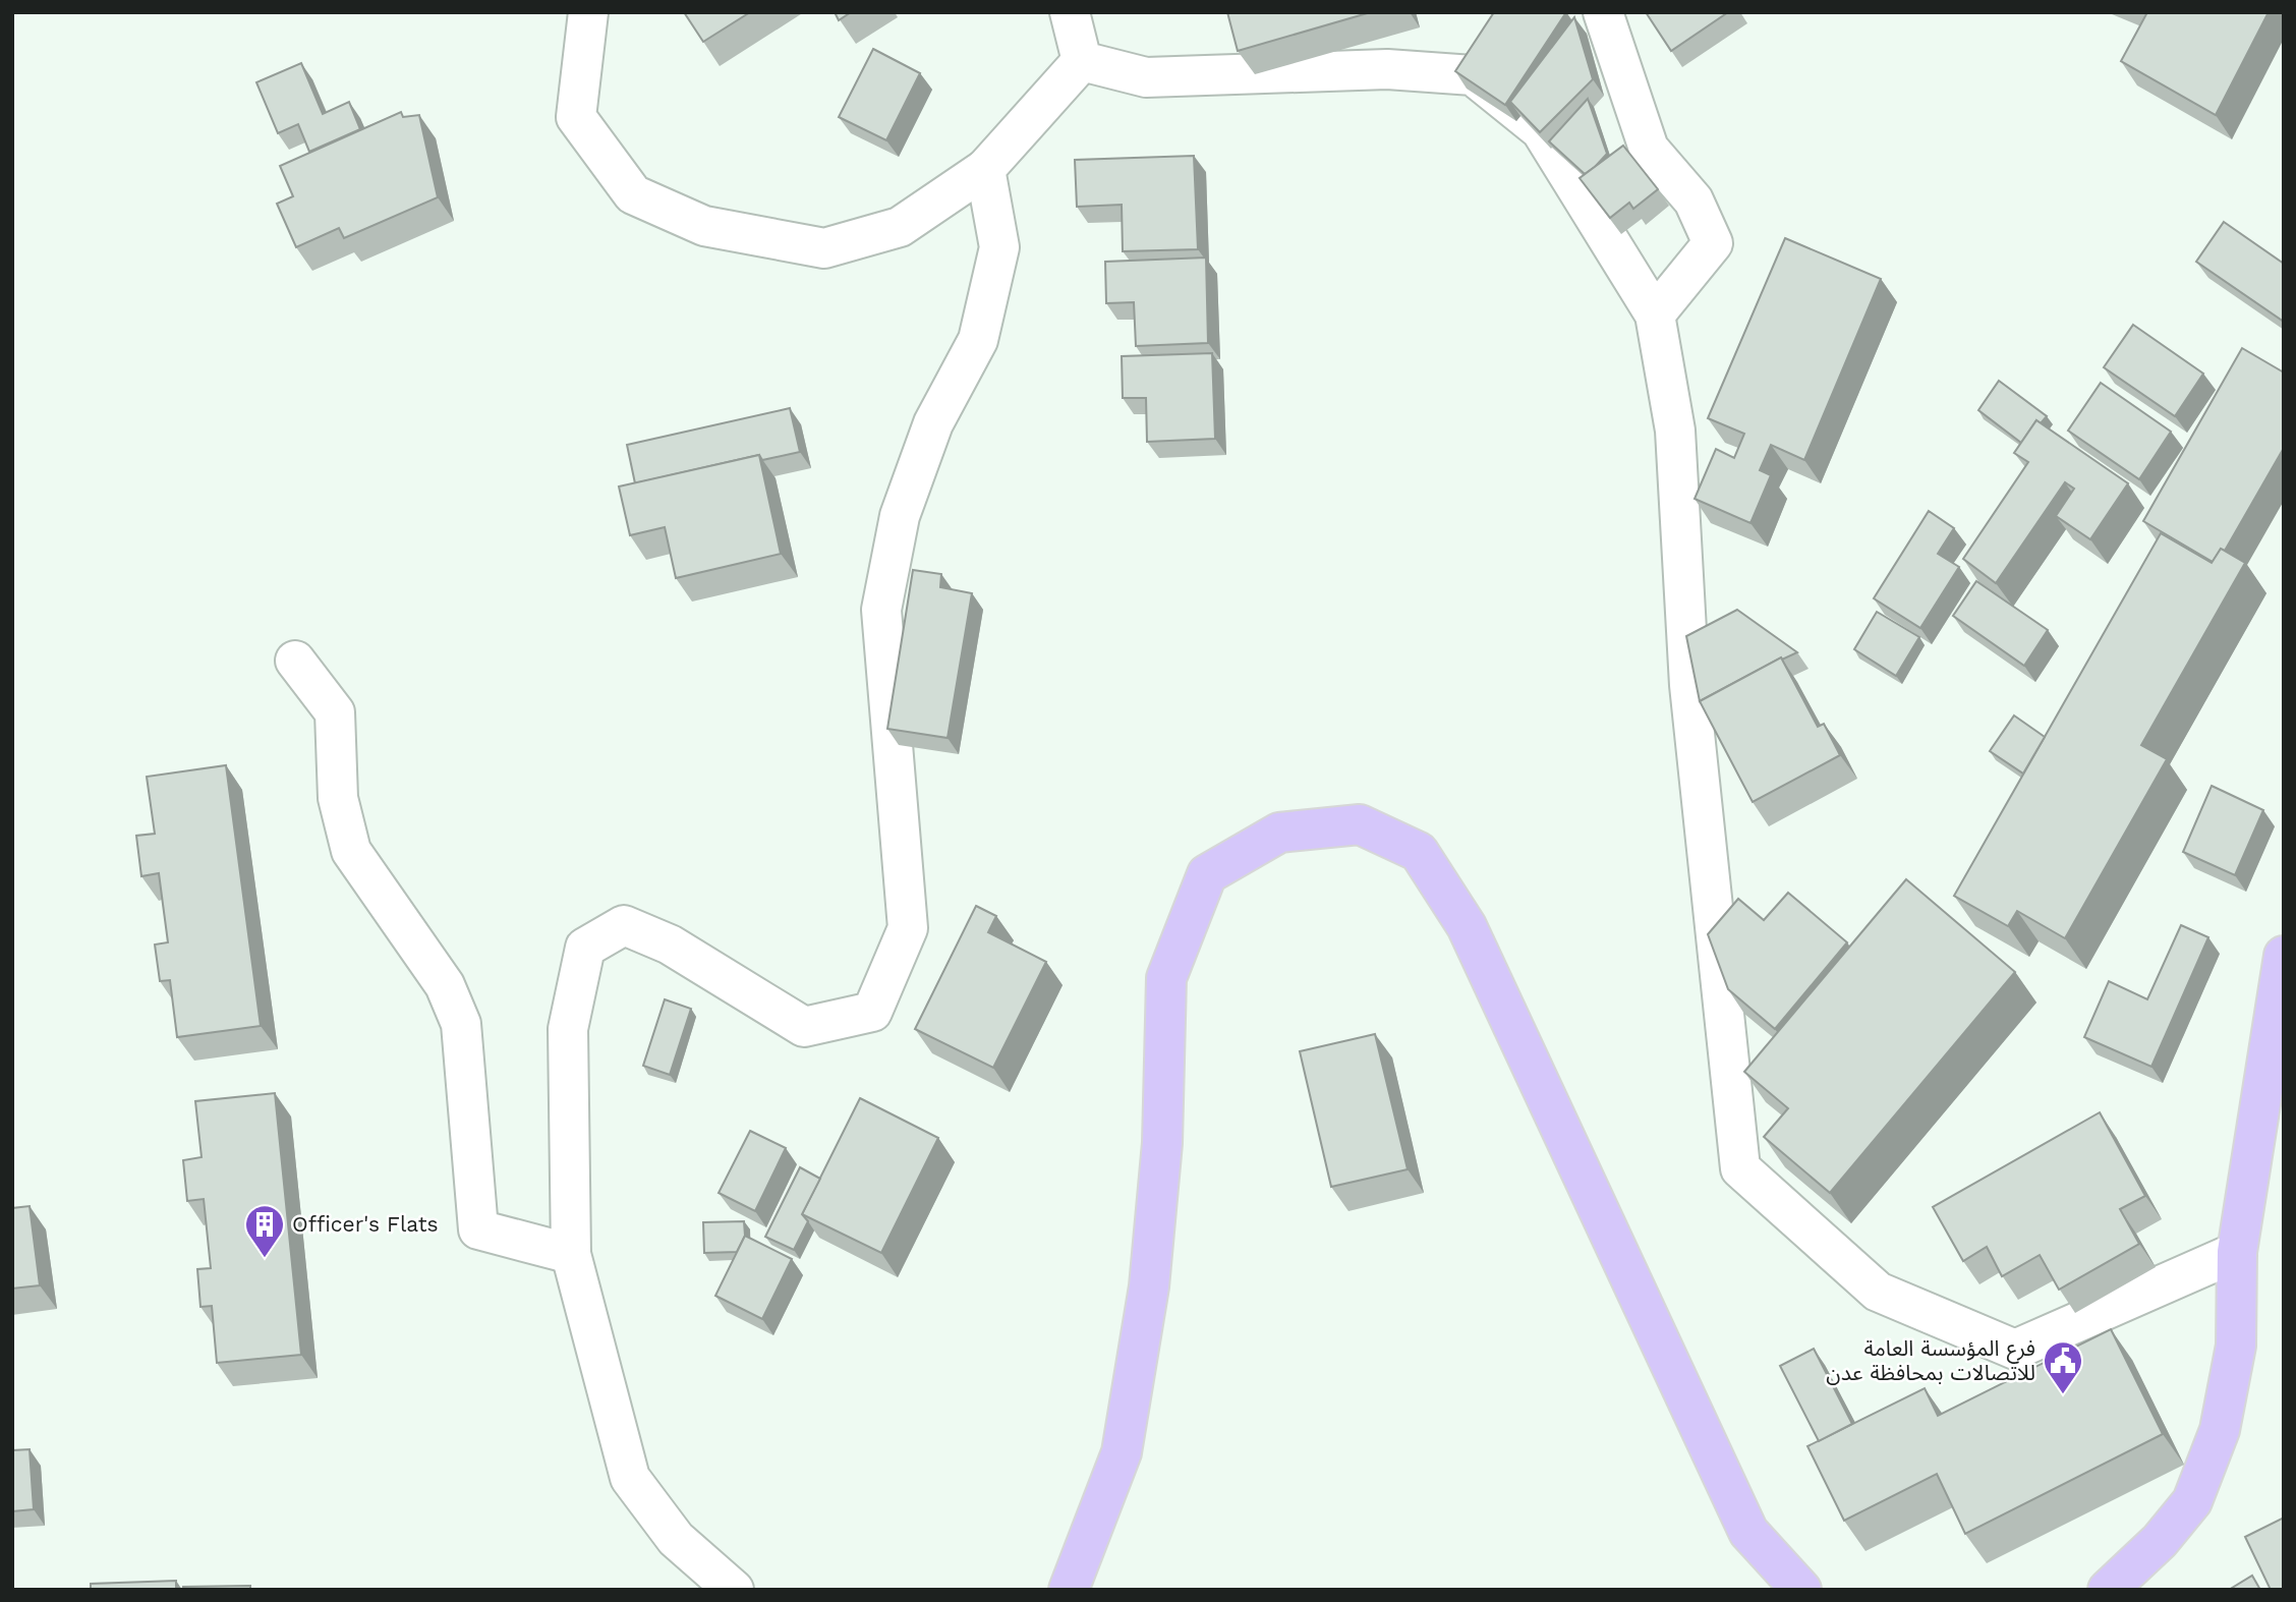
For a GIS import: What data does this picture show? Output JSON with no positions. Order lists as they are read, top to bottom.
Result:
{
  "places": {
    "building": ["Officer's Flats"],
    "public building": ["فرع المؤسسة العامة للاتصالات بمحافظة عدن"]
  }
}
